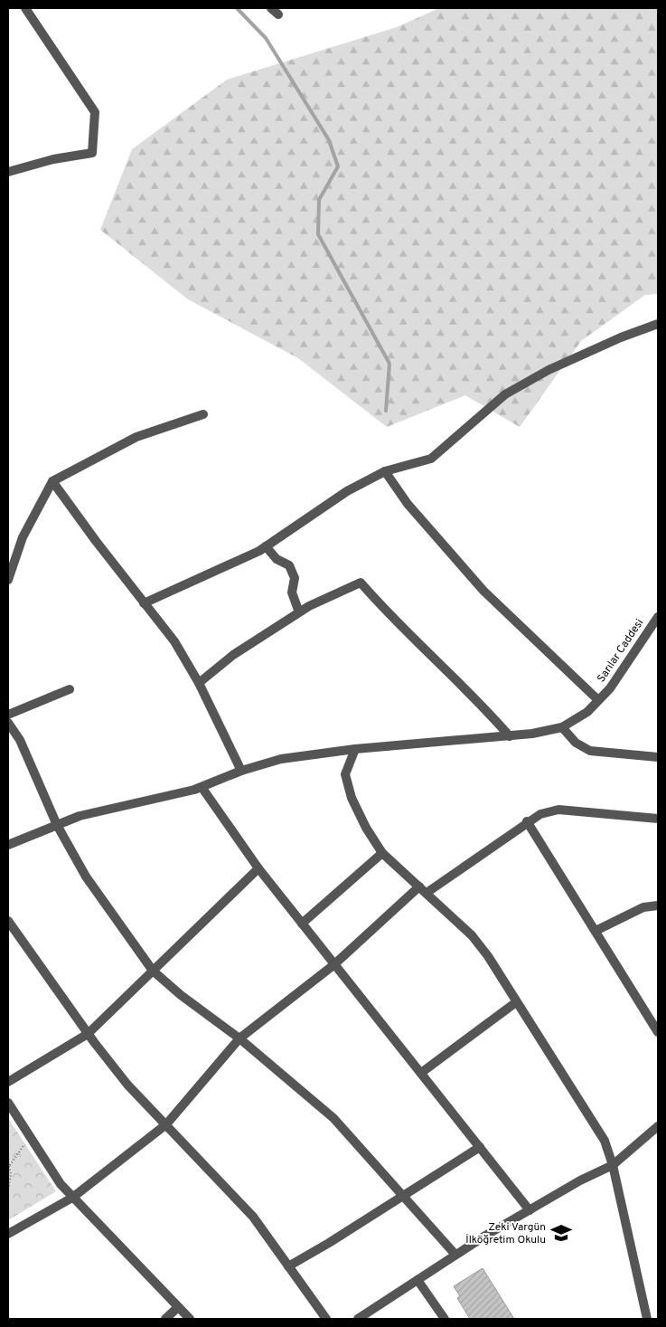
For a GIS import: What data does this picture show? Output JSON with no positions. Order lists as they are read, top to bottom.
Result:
{
  "streets": {
    "street": ["Sarılar Caddesi"]
  },
  "places": {
    "school or university": ["Zeki Vargün İlköğretim Okulu"]
  }
}
